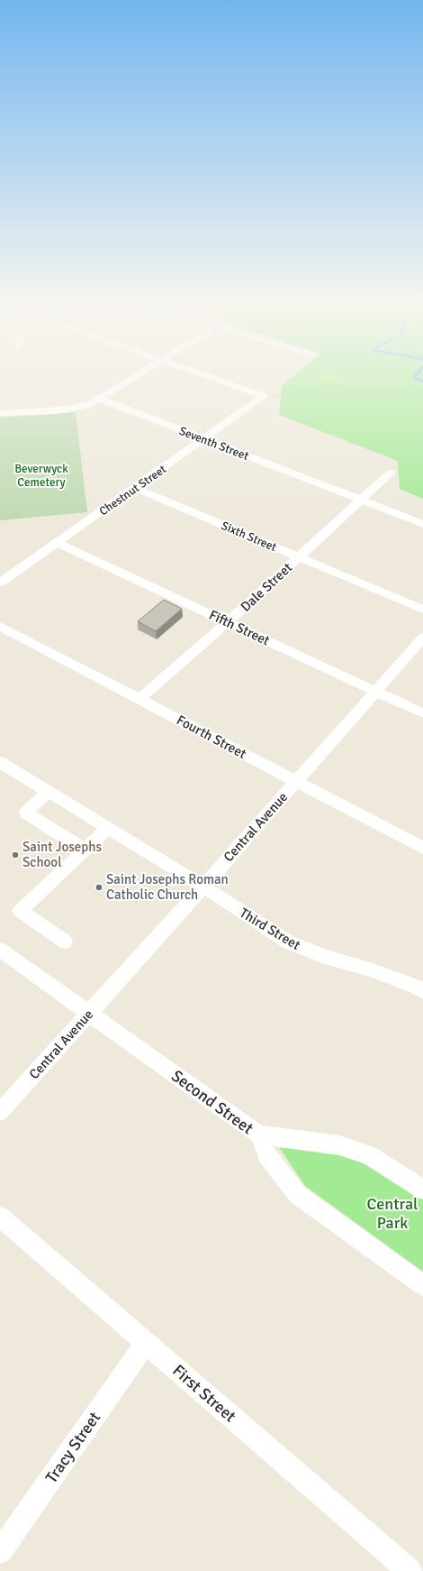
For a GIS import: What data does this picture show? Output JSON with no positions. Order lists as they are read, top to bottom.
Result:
{
  "streets": {
    "street": [
      "Seventh Street",
      "Chestnut Street",
      "Sixth Street",
      "Dale Street",
      "Fifth Street",
      "Fourth Street",
      "Central Avenue",
      "Third Street",
      "Second Street",
      "First Street",
      "Tracy Street"
    ]
  },
  "crossings": [
    ["Seventh Street", "Chestnut Street"],
    ["Seventh Street", "Dale Street"],
    ["Chestnut Street", "Sixth Street"],
    ["Chestnut Street", "Fifth Street"],
    ["Sixth Street", "Dale Street"],
    ["Dale Street", "Fifth Street"],
    ["Dale Street", "Fourth Street"],
    ["Fifth Street", "Central Avenue"],
    ["Fourth Street", "Central Avenue"],
    ["Central Avenue", "Third Street"],
    ["Central Avenue", "Second Street"],
    ["First Street", "Tracy Street"]
  ],
  "parks": ["Beverwyck Cemetery", "Central Park"],
  "places": ["Saint Josephs School", "Saint Josephs Roman Catholic Church"]
}
